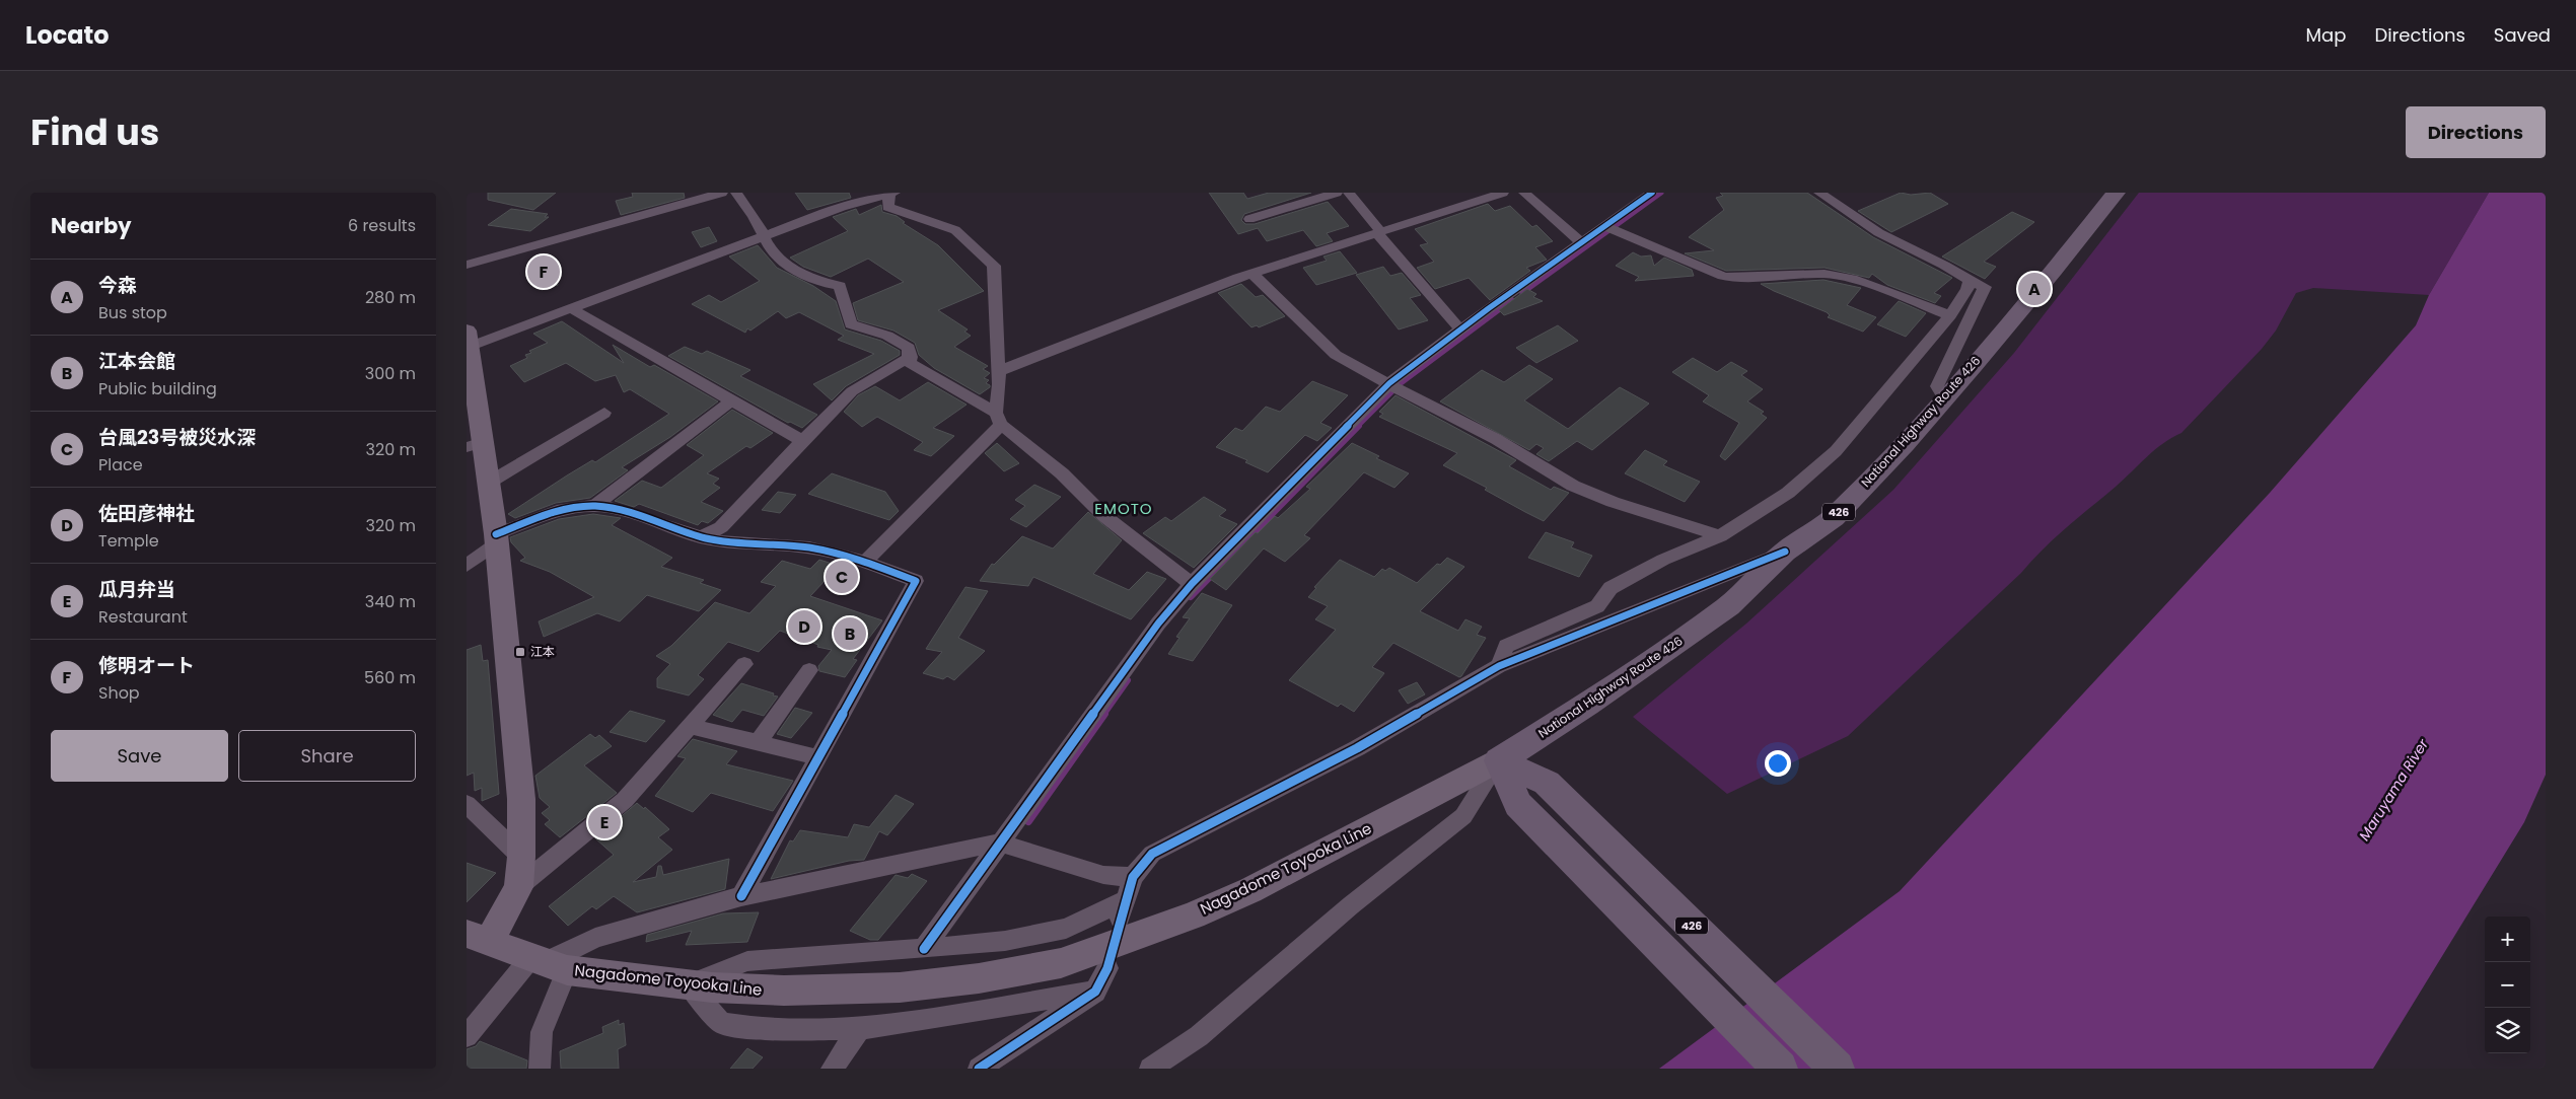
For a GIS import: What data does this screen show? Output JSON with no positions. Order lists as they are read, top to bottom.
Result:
{
  "streets": {
    "highway": ["National Highway Route 426", "426"],
    "street": ["Nagadome Toyooka Line"]
  },
  "crossings": [
    ["National Highway Route 426", "426"],
    ["National Highway Route 426", "Nagadome Toyooka Line"],
    ["426", "Nagadome Toyooka Line"]
  ],
  "districts": ["EMOTO"],
  "water": ["Maruyama River"],
  "places": {
    "transit": ["江本"]
  },
  "page": {
    "header": "Locato",
    "nav": ["Map", "Directions", "Saved"],
    "title": "Find us",
    "buttons": [
      "Directions",
      ["Save", "Share"]
    ],
    "heading": ["Nearby", "6 results"],
    "pins": [
      "F",
      "A",
      "C",
      "D",
      "B",
      "E"
    ],
    "list": [
      {
        "mark": "A",
        "name": "今森",
        "note": "Bus stop",
        "value": "280 m"
      },
      {
        "mark": "B",
        "name": "江本会館",
        "note": "Public building",
        "value": "300 m"
      },
      {
        "mark": "C",
        "name": "台風23号被災水深",
        "note": "Place",
        "value": "320 m"
      },
      {
        "mark": "D",
        "name": "佐田彦神社",
        "note": "Temple",
        "value": "320 m"
      },
      {
        "mark": "E",
        "name": "瓜月弁当",
        "note": "Restaurant",
        "value": "340 m"
      },
      {
        "mark": "F",
        "name": "修明オート",
        "note": "Shop",
        "value": "560 m"
      }
    ],
    "map_buttons": ["+", "−"]
  }
}
